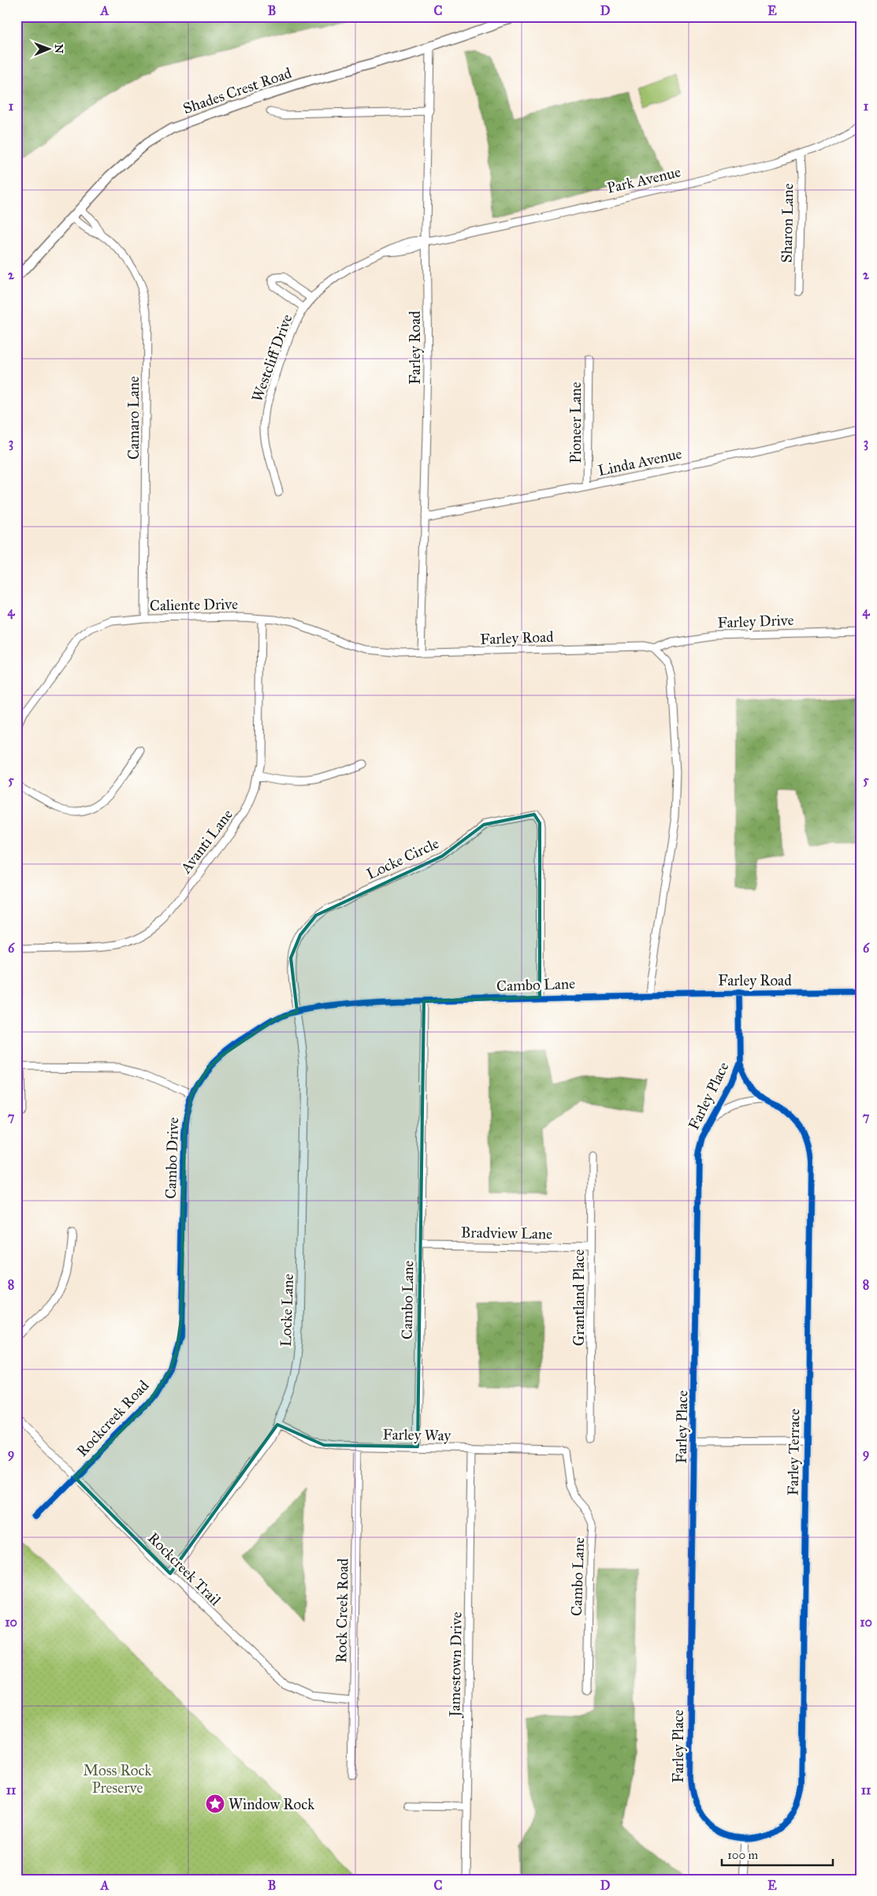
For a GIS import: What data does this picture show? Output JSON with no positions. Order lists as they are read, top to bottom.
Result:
{
  "streets": {
    "street": [
      "Shades Crest Road",
      "Park Avenue",
      "Sharon Lane",
      "Farley Road",
      "Westcliff Drive",
      "Camaro Lane",
      "Pioneer Lane",
      "Linda Avenue",
      "Caliente Drive",
      "Farley Drive",
      "Avanti Lane",
      "Locke Circle",
      "Cambo Lane",
      "Farley Place",
      "Cambo Drive",
      "Bradview Lane",
      "Grantland Place",
      "Locke Lane",
      "Rockcreek Road",
      "Farley Way",
      "Farley Terrace",
      "Rockcreek Trail",
      "Rock Creek Road",
      "Jamestown Drive"
    ]
  },
  "crossings": [
    ["Shades Crest Road", "Farley Road"],
    ["Shades Crest Road", "Camaro Lane"],
    ["Park Avenue", "Sharon Lane"],
    ["Park Avenue", "Farley Road"],
    ["Park Avenue", "Westcliff Drive"],
    ["Farley Road", "Westcliff Drive"],
    ["Farley Road", "Linda Avenue"],
    ["Farley Road", "Caliente Drive"],
    ["Farley Road", "Farley Drive"],
    ["Farley Road", "Cambo Lane"],
    ["Farley Road", "Farley Place"],
    ["Camaro Lane", "Caliente Drive"],
    ["Pioneer Lane", "Linda Avenue"],
    ["Caliente Drive", "Avanti Lane"],
    ["Locke Circle", "Cambo Lane"],
    ["Locke Circle", "Cambo Drive"],
    ["Locke Circle", "Locke Lane"],
    ["Cambo Lane", "Cambo Drive"],
    ["Cambo Lane", "Bradview Lane"],
    ["Cambo Lane", "Farley Way"],
    ["Farley Place", "Farley Terrace"],
    ["Cambo Drive", "Locke Lane"],
    ["Cambo Drive", "Rockcreek Road"],
    ["Bradview Lane", "Grantland Place"],
    ["Locke Lane", "Farley Way"],
    ["Locke Lane", "Rockcreek Trail"],
    ["Rockcreek Road", "Rockcreek Trail"],
    ["Farley Way", "Rock Creek Road"],
    ["Farley Way", "Jamestown Drive"],
    ["Rockcreek Trail", "Rock Creek Road"]
  ],
  "parks": ["Moss Rock Preserve"],
  "places": {
    "place": ["Window Rock"]
  },
  "scale_bar": "100 m",
  "north": "right",
  "grid": {
    "columns": [
      "A",
      "B",
      "C",
      "D",
      "E"
    ],
    "rows": [
      "1",
      "2",
      "3",
      "4",
      "5",
      "6",
      "7",
      "8",
      "9",
      "10",
      "11"
    ]
  }
}
